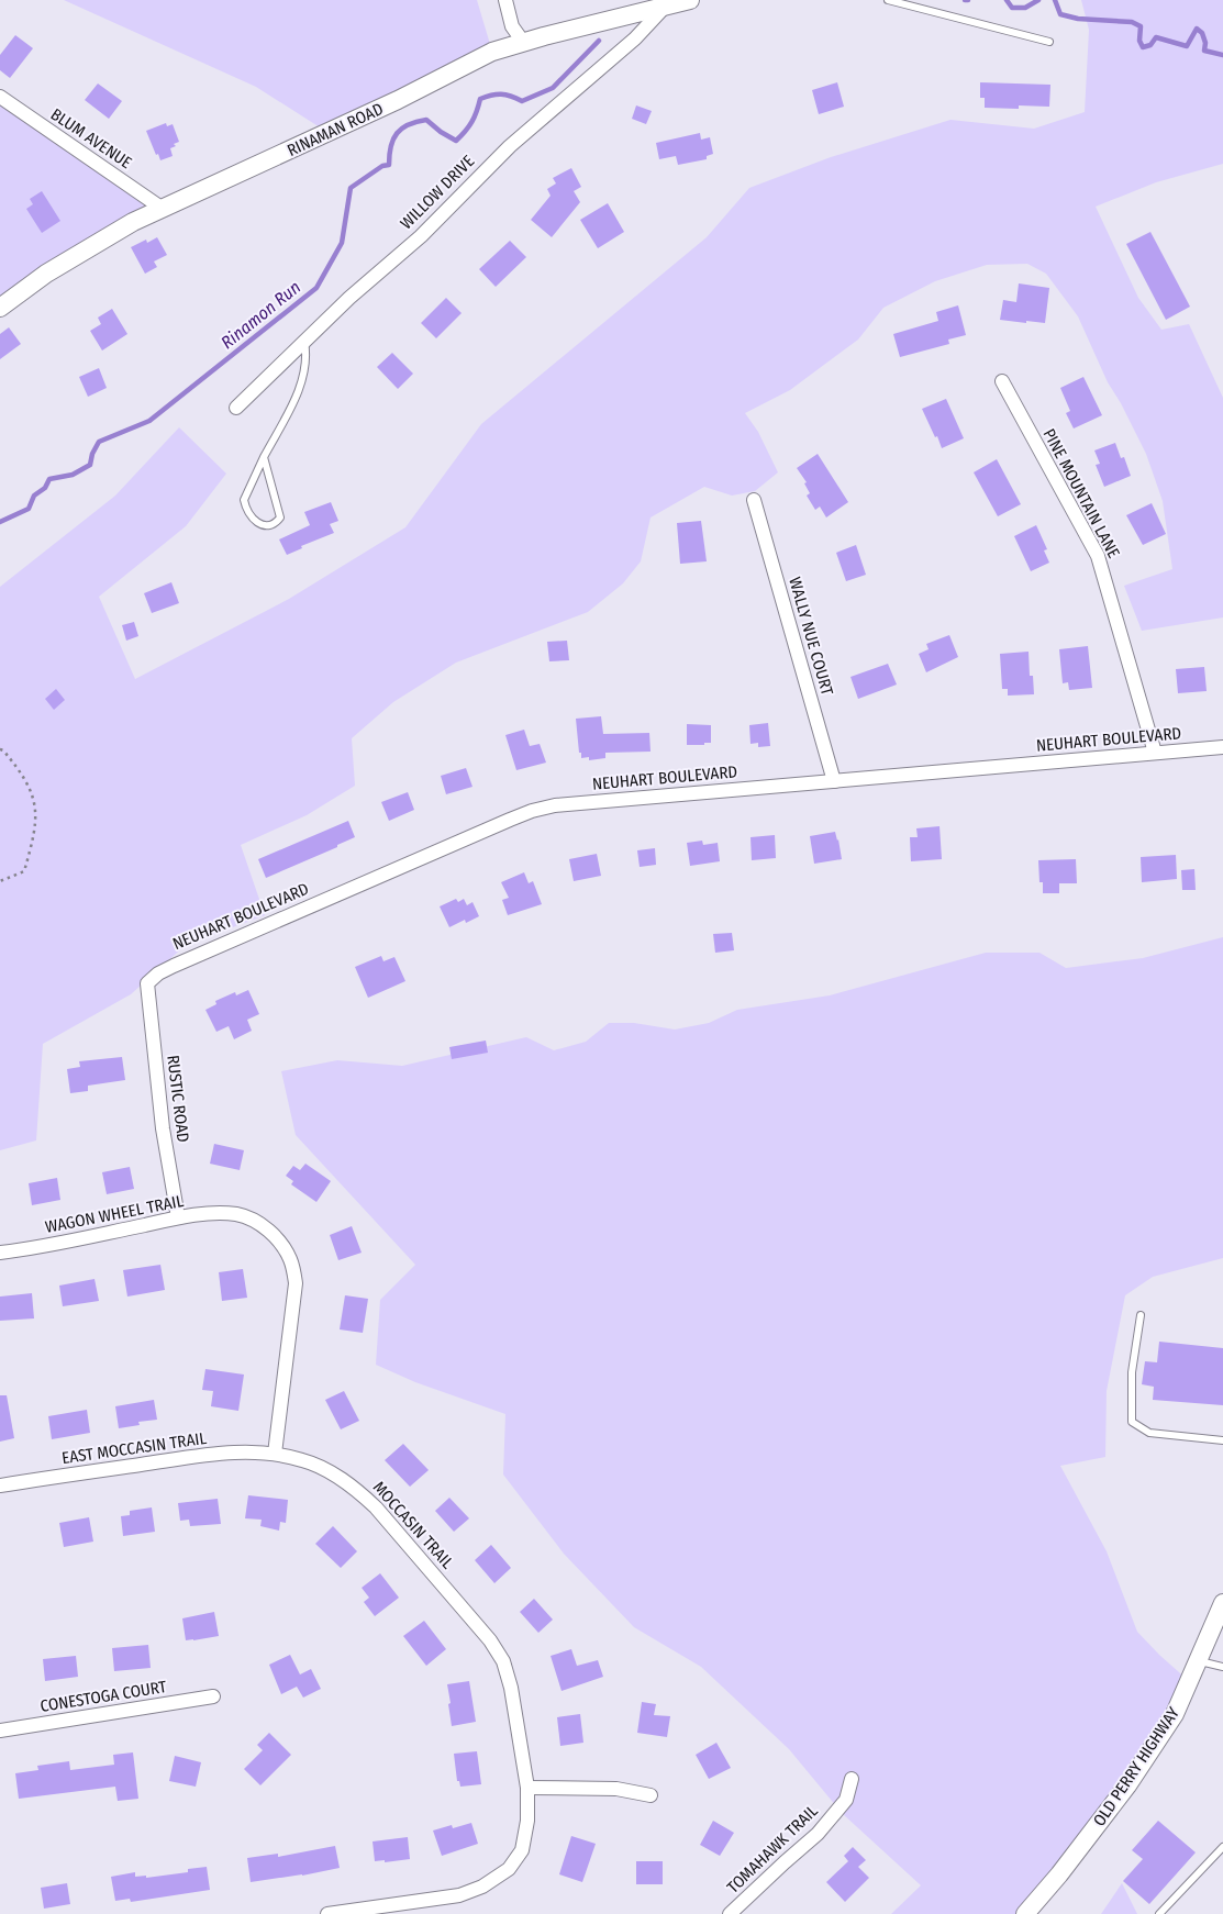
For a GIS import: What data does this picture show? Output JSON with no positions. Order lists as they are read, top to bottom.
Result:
{
  "streets": {
    "street": [
      "RINAMAN ROAD",
      "BLUM AVENUE",
      "WILLOW DRIVE",
      "PINE MOUNTAIN LANE",
      "WALLY NUE COURT",
      "NEUHART BOULEVARD",
      "RUSTIC ROAD",
      "WAGON WHEEL TRAIL",
      "EAST MOCCASIN TRAIL",
      "MOCCASIN TRAIL",
      "CONESTOGA COURT",
      "OLD PERRY HIGHWAY",
      "TOMAHAWK TRAIL"
    ]
  },
  "crossings": [
    ["RINAMAN ROAD", "BLUM AVENUE"],
    ["RINAMAN ROAD", "WILLOW DRIVE"],
    ["PINE MOUNTAIN LANE", "NEUHART BOULEVARD"],
    ["WALLY NUE COURT", "NEUHART BOULEVARD"],
    ["NEUHART BOULEVARD", "RUSTIC ROAD"],
    ["RUSTIC ROAD", "WAGON WHEEL TRAIL"],
    ["WAGON WHEEL TRAIL", "EAST MOCCASIN TRAIL"],
    ["WAGON WHEEL TRAIL", "MOCCASIN TRAIL"],
    ["EAST MOCCASIN TRAIL", "MOCCASIN TRAIL"]
  ],
  "water": ["Rinamon Run"]
}
